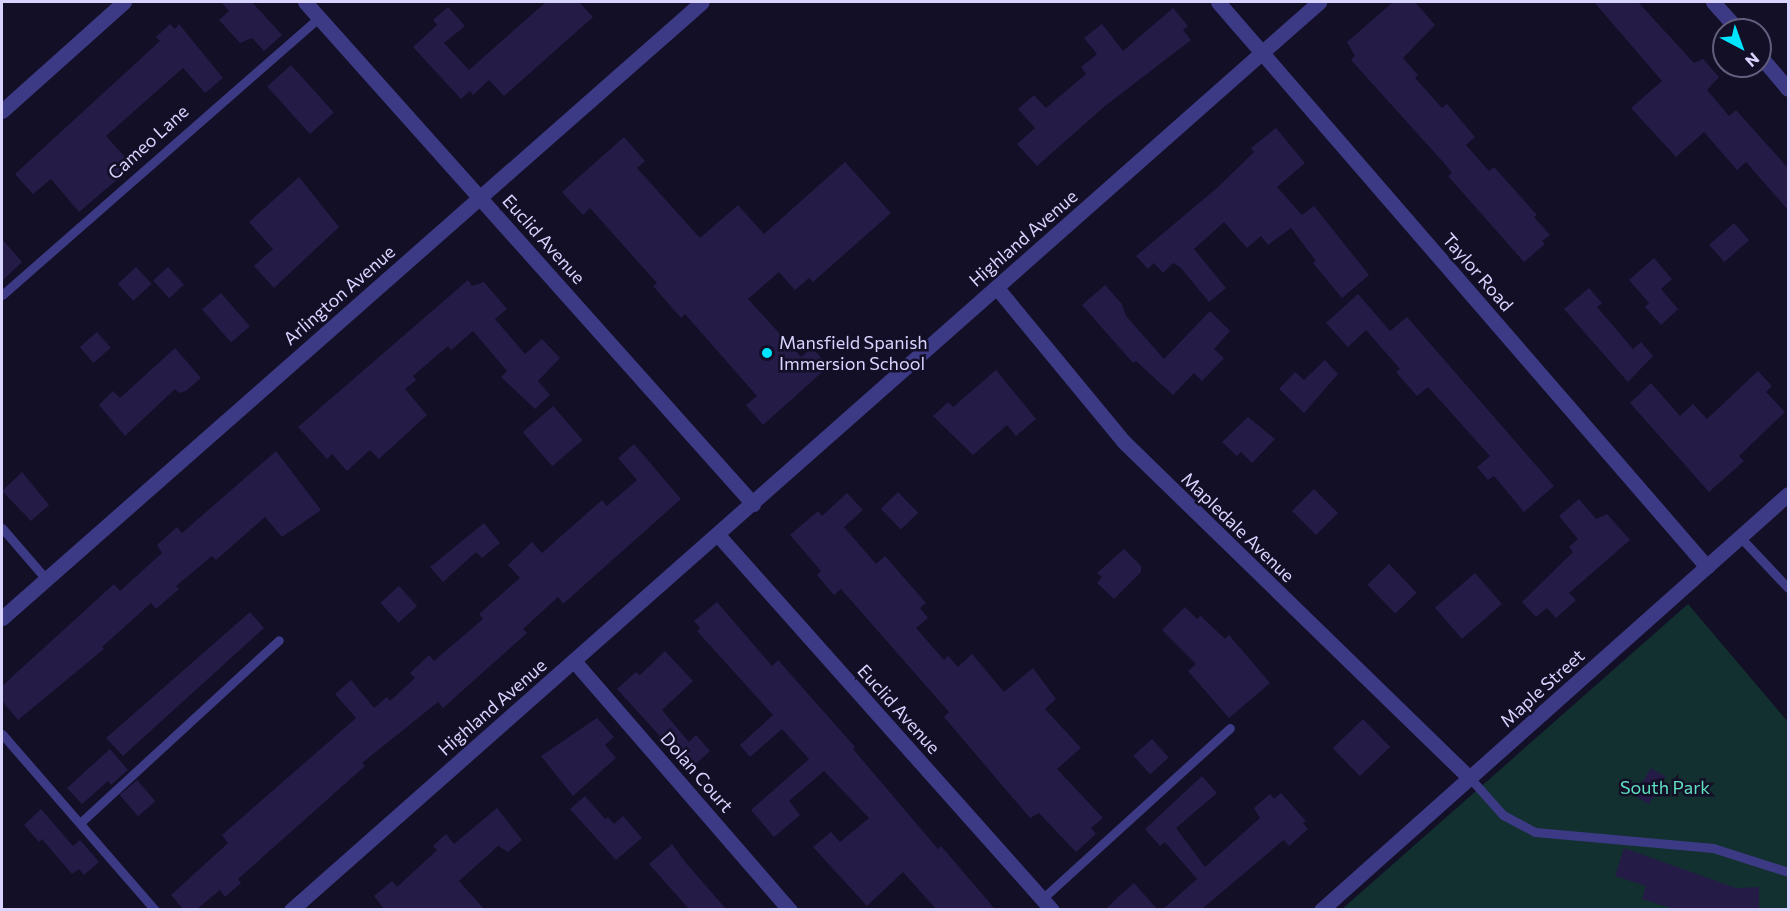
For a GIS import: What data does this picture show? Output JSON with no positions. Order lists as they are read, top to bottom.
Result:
{
  "streets": {
    "street": [
      "Highland Avenue",
      "Euclid Avenue",
      "Taylor Road",
      "Arlington Avenue",
      "Mapledale Avenue",
      "Maple Street",
      "Dolan Court"
    ],
    "lane": ["Cameo Lane"]
  },
  "crossings": [
    ["Cameo Lane", "Euclid Avenue"],
    ["Highland Avenue", "Euclid Avenue"],
    ["Highland Avenue", "Taylor Road"],
    ["Highland Avenue", "Mapledale Avenue"],
    ["Highland Avenue", "Dolan Court"],
    ["Euclid Avenue", "Arlington Avenue"],
    ["Taylor Road", "Maple Street"],
    ["Mapledale Avenue", "Maple Street"]
  ],
  "parks": ["South Park"],
  "places": ["Mansfield Spanish Immersion School"],
  "north": "bottom right"
}
